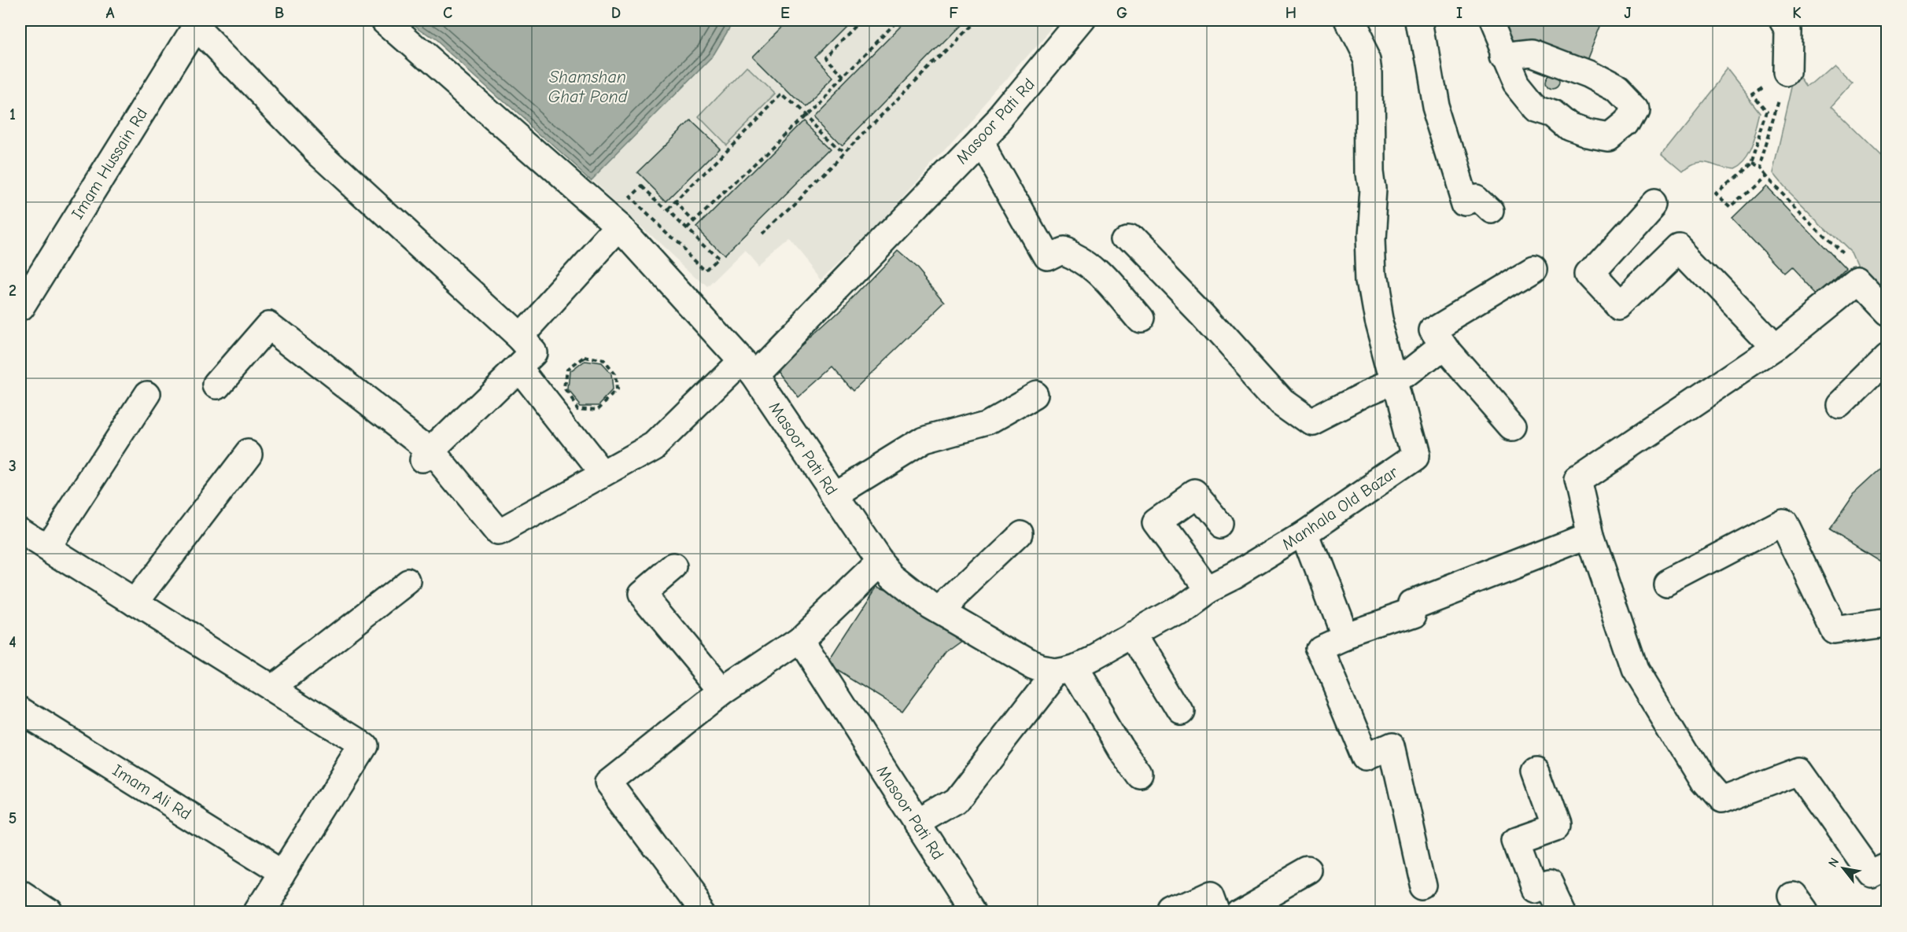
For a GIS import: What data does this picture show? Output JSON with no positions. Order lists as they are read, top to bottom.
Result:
{
  "streets": {
    "street": [
      "Masoor Pati Rd",
      "Imam Hussain Rd",
      "Manhala Old Bazar",
      "Imam Ali Rd"
    ]
  },
  "water": ["Shamshan Ghat Pond"],
  "north": "top left",
  "grid": {
    "columns": [
      "A",
      "B",
      "C",
      "D",
      "E",
      "F",
      "G",
      "H",
      "I",
      "J",
      "K"
    ],
    "rows": [
      "1",
      "2",
      "3",
      "4",
      "5"
    ]
  }
}
